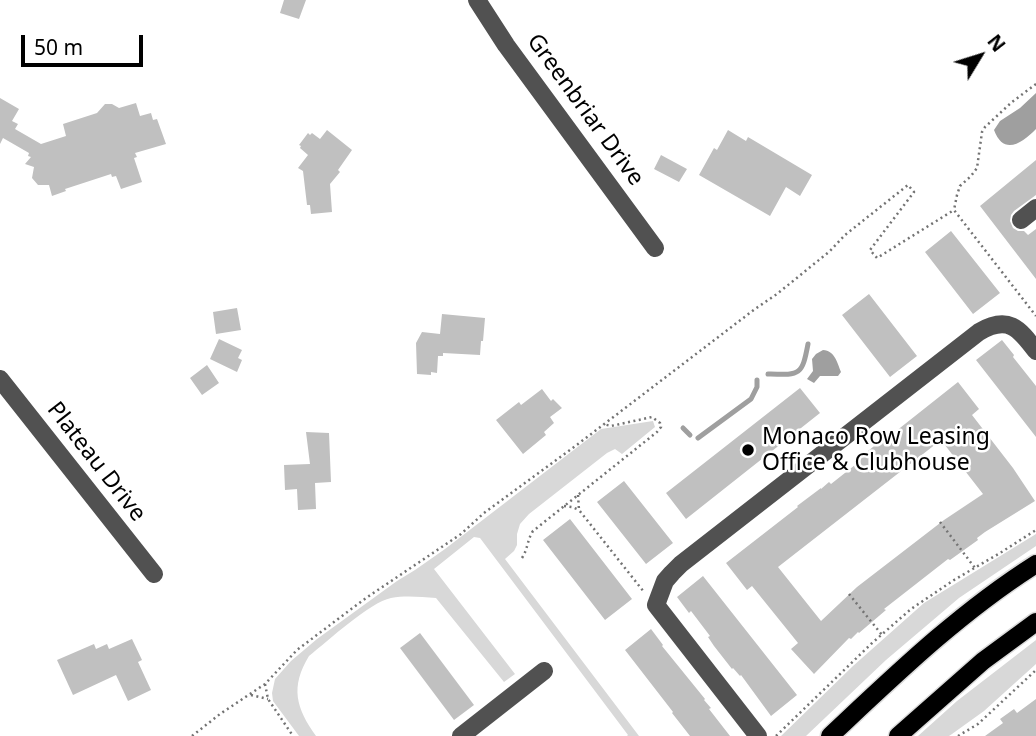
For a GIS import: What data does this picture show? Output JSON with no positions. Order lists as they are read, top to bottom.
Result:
{
  "streets": {
    "street": ["Greenbriar Drive", "Plateau Drive"]
  },
  "places": ["Monaco Row Leasing Office & Clubhouse"],
  "scale_bar": "50 m",
  "north": "top right"
}
